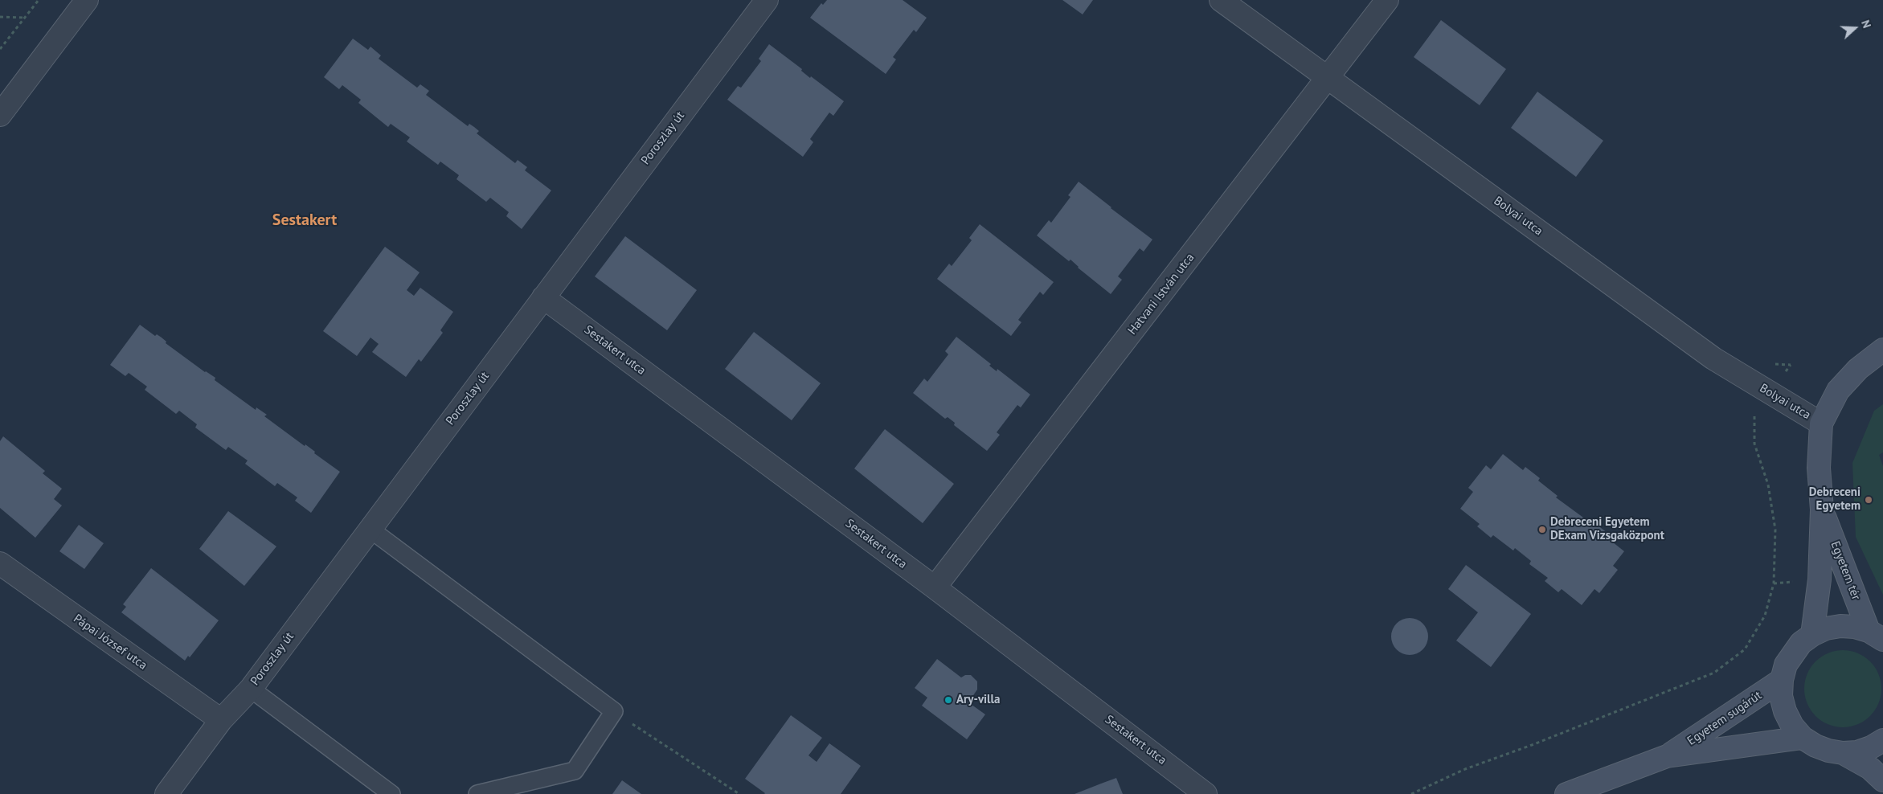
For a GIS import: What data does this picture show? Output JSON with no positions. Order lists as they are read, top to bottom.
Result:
{
  "streets": {
    "street": [
      "Poroszlay út",
      "Bolyai utca",
      "Hatvani István utca",
      "Sestakert utca",
      "Egyetem tér",
      "Pápai József utca",
      "Egyetem sugárút"
    ]
  },
  "crossings": [
    ["Poroszlay út", "Sestakert utca"],
    ["Poroszlay út", "Pápai József utca"],
    ["Bolyai utca", "Hatvani István utca"],
    ["Bolyai utca", "Egyetem tér"],
    ["Hatvani István utca", "Sestakert utca"]
  ],
  "districts": ["Sestakert"],
  "places": ["Debreceni Egyetem", "Debreceni Egyetem DExam Vizsgaközpont", "Ary-villa"],
  "north": "right"
}
